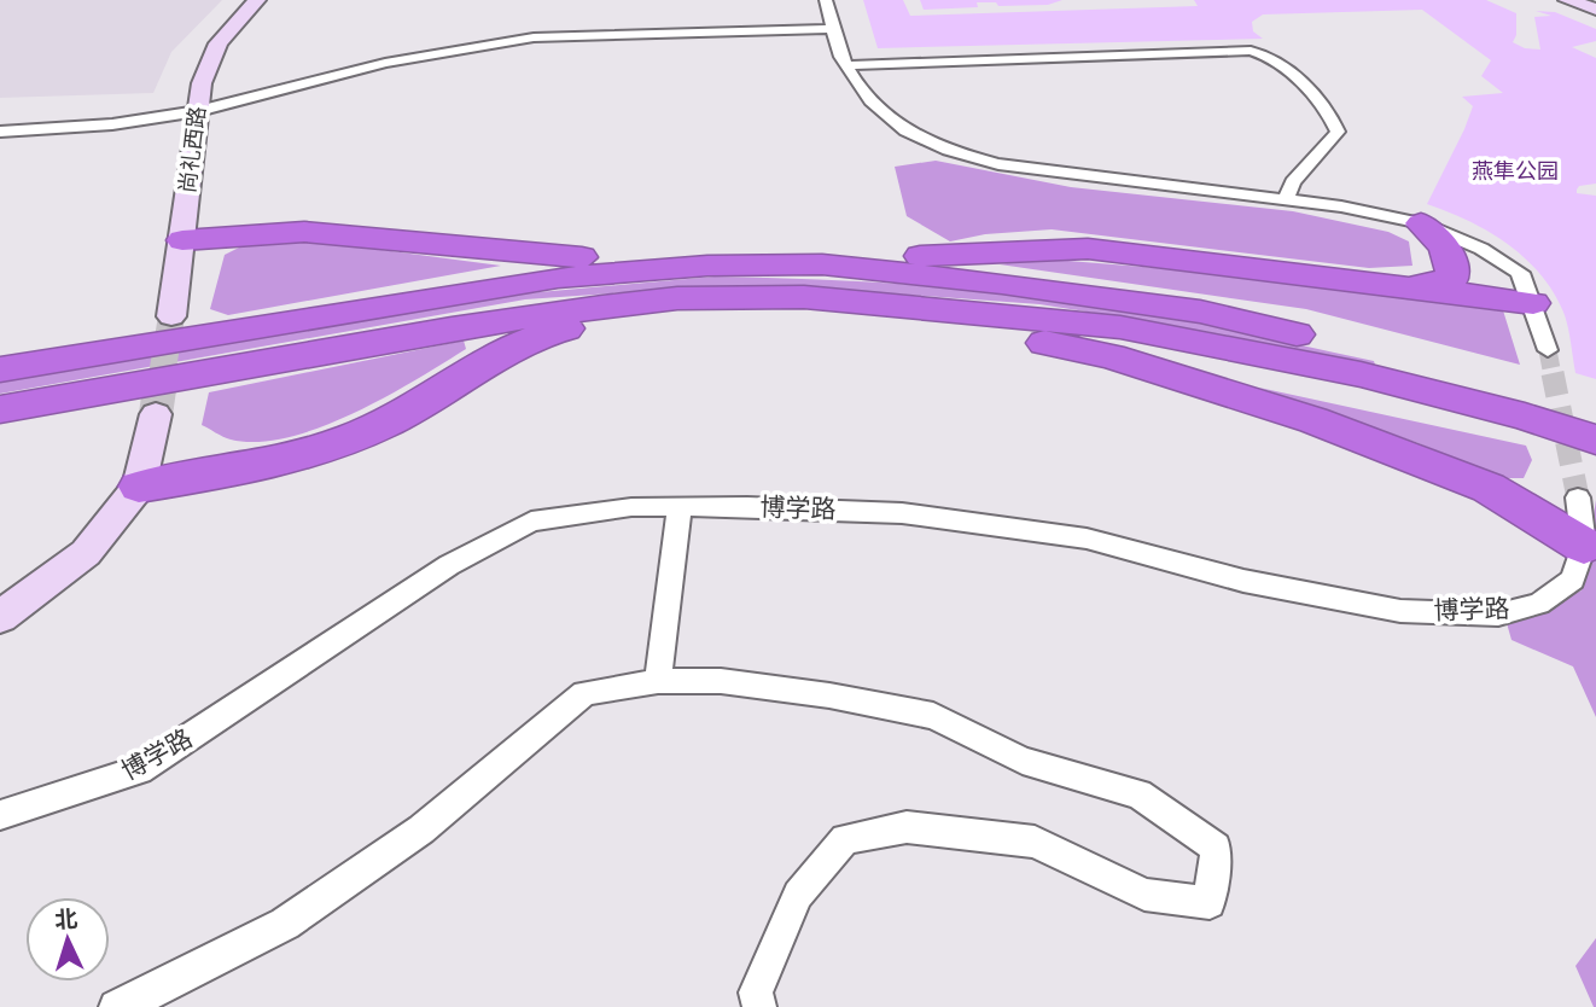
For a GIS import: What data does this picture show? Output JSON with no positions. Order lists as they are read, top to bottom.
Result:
{
  "streets": {
    "street": ["尚礼西路", "博学路"]
  },
  "parks": ["燕隼公园"],
  "north": "top"
}
